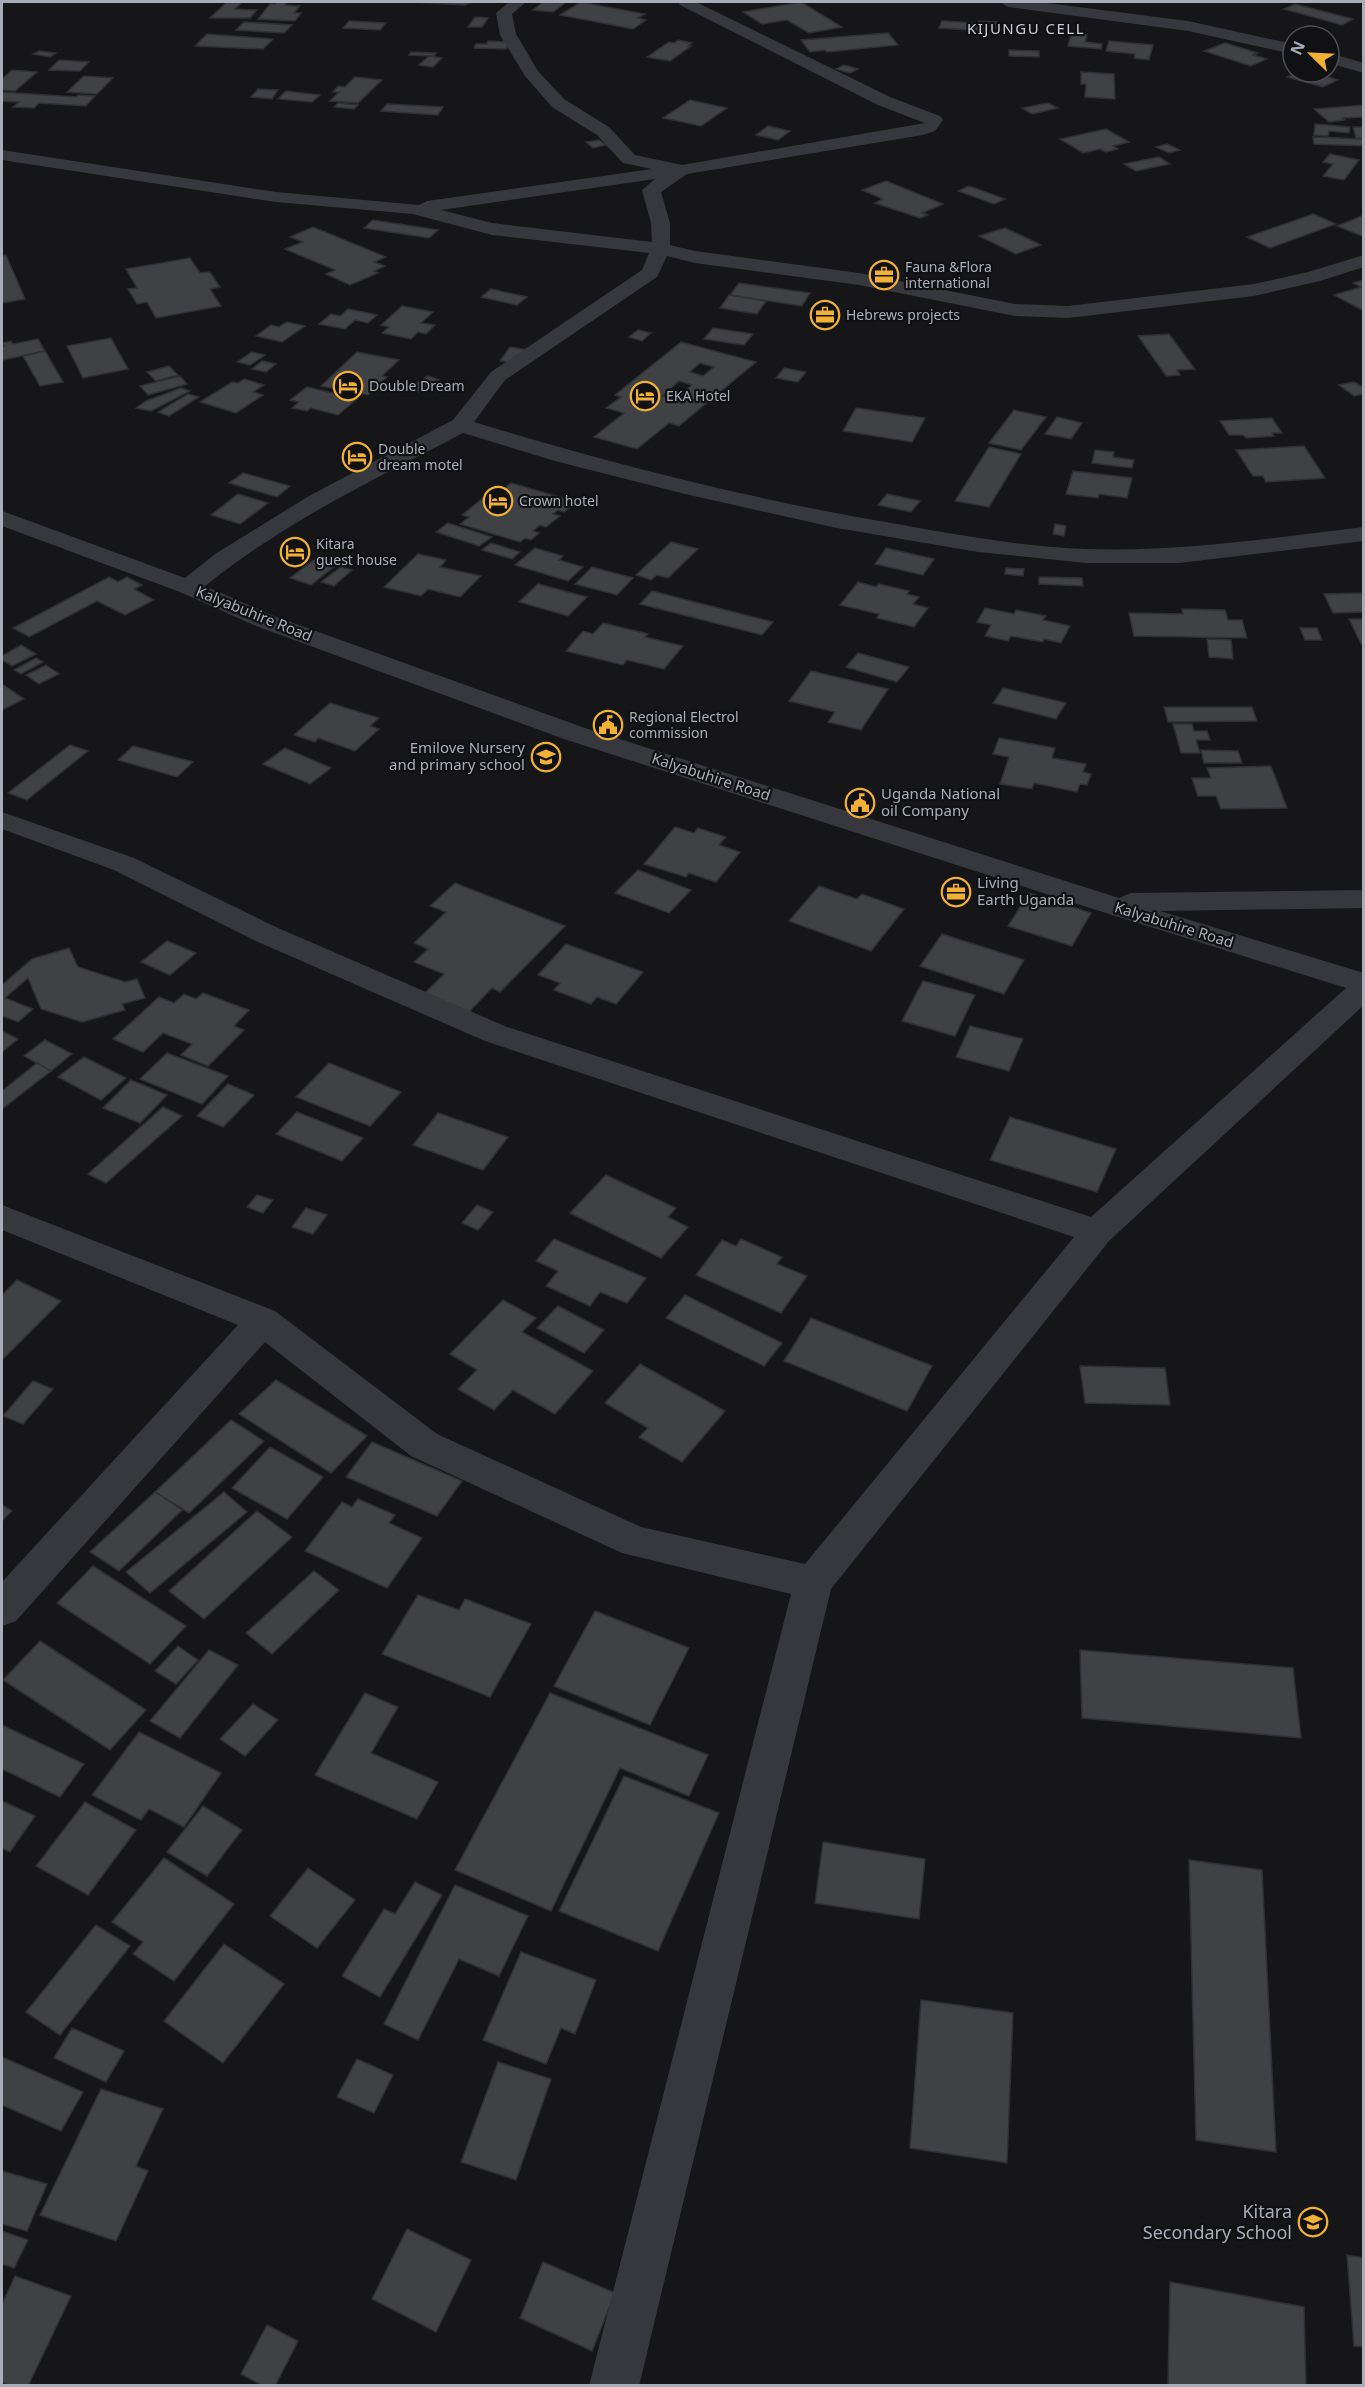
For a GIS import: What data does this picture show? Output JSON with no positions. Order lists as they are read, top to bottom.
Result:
{
  "streets": {
    "street": ["Kalyabuhire Road"]
  },
  "districts": ["KIJUNGU CELL"],
  "places": {
    "office": ["Fauna &Flora international", "Hebrews projects", "Living Earth Uganda"],
    "hotel": [
      "Double Dream",
      "EKA Hotel",
      "Double dream motel",
      "Crown hotel",
      "Kitara guest house"
    ],
    "public building": ["Regional Electrol commission", "Uganda National oil Company"],
    "school or university": ["Emilove Nursery and primary school", "Kitara Secondary School"]
  },
  "north": "top left"
}
